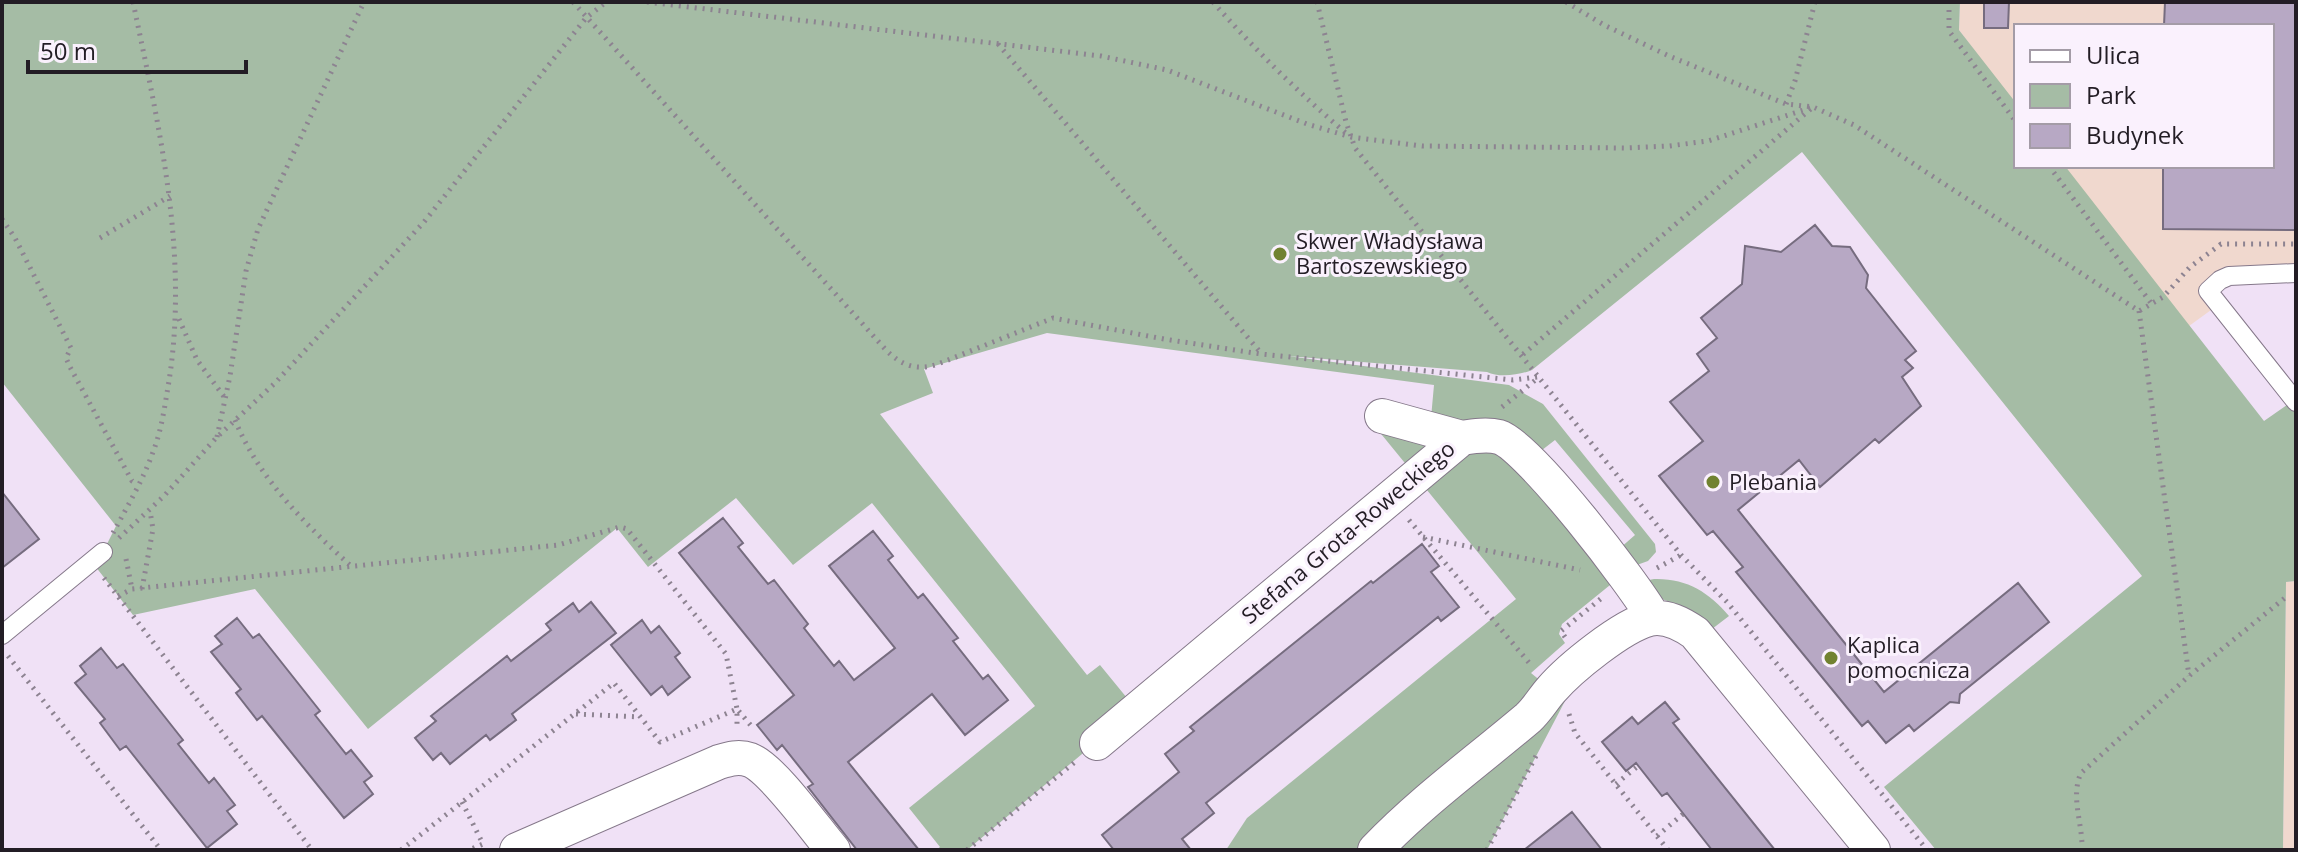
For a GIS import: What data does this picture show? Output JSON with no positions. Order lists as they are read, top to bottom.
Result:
{
  "streets": {
    "street": ["Stefana Grota-Roweckiego"]
  },
  "places": ["Skwer Władysława Bartoszewskiego", "Plebania", "Kaplica pomocnicza"],
  "legend": ["Ulica", "Park", "Budynek"],
  "scale_bar": "50 m"
}
